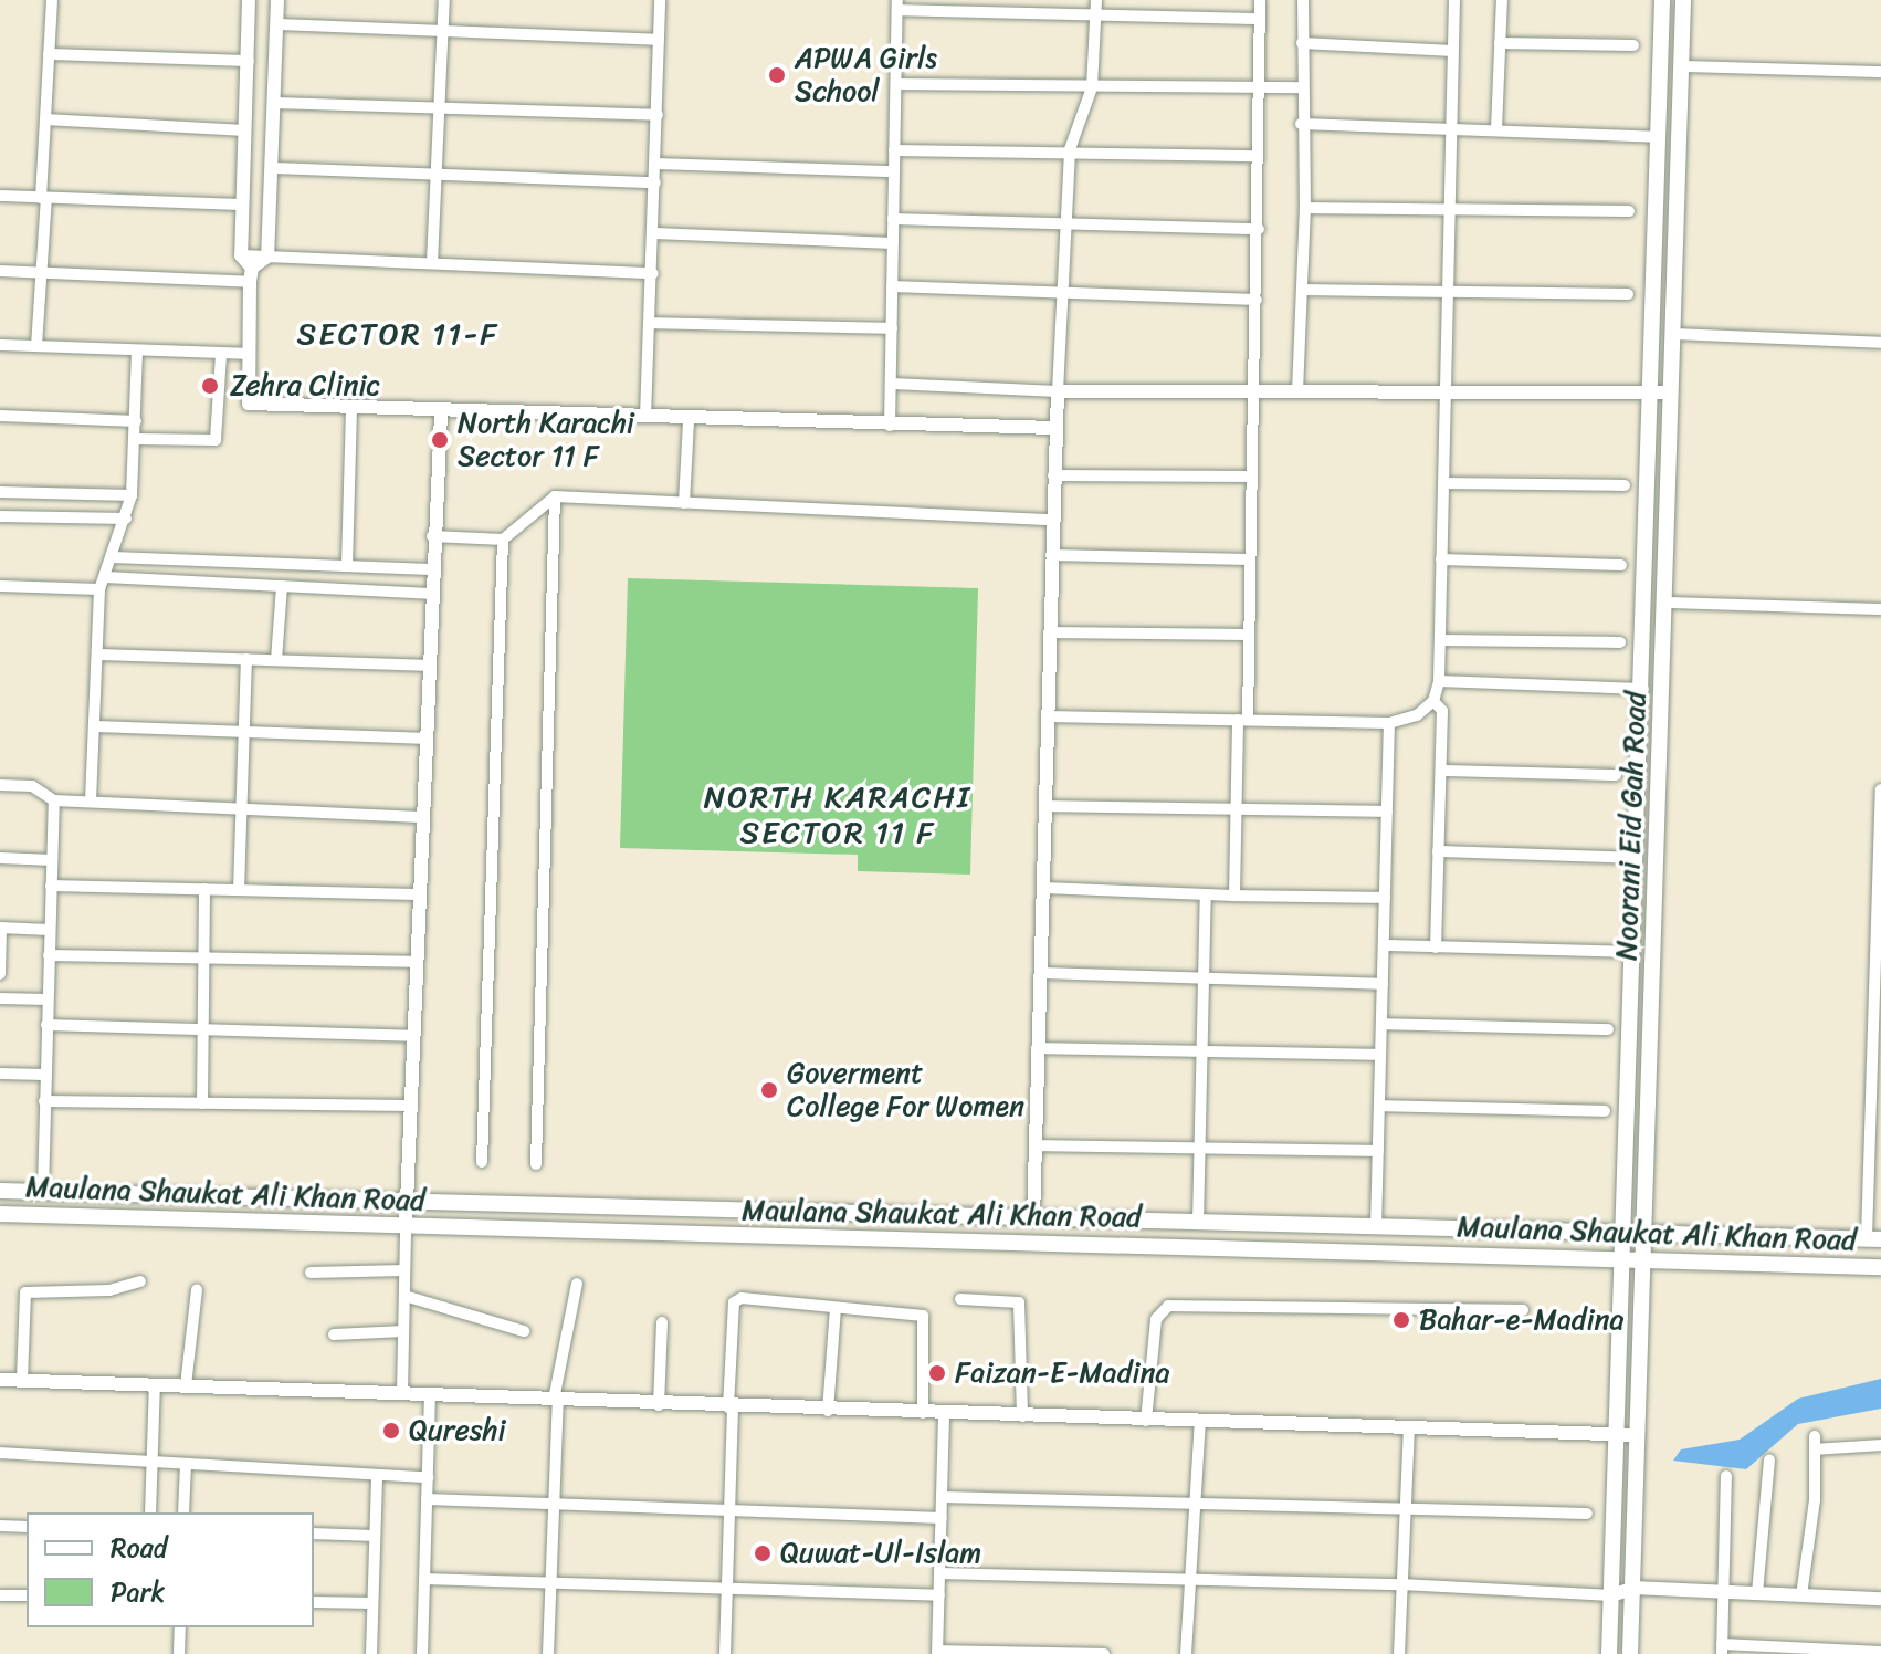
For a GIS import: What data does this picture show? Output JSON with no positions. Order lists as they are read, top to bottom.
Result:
{
  "streets": {
    "main road": ["Noorani Eid Gah Road", "Maulana Shaukat Ali Khan Road"]
  },
  "crossings": [
    ["Noorani Eid Gah Road", "Maulana Shaukat Ali Khan Road"]
  ],
  "districts": ["SECTOR 11-F", "NORTH KARACHI SECTOR 11 F"],
  "places": [
    "APWA Girls School",
    "Zehra Clinic",
    "North Karachi Sector 11 F",
    "Goverment College For Women",
    "Bahar-e-Madina",
    "Faizan-E-Madina",
    "Qureshi",
    "Quwat-Ul-Islam"
  ],
  "legend": ["Road", "Park"]
}
